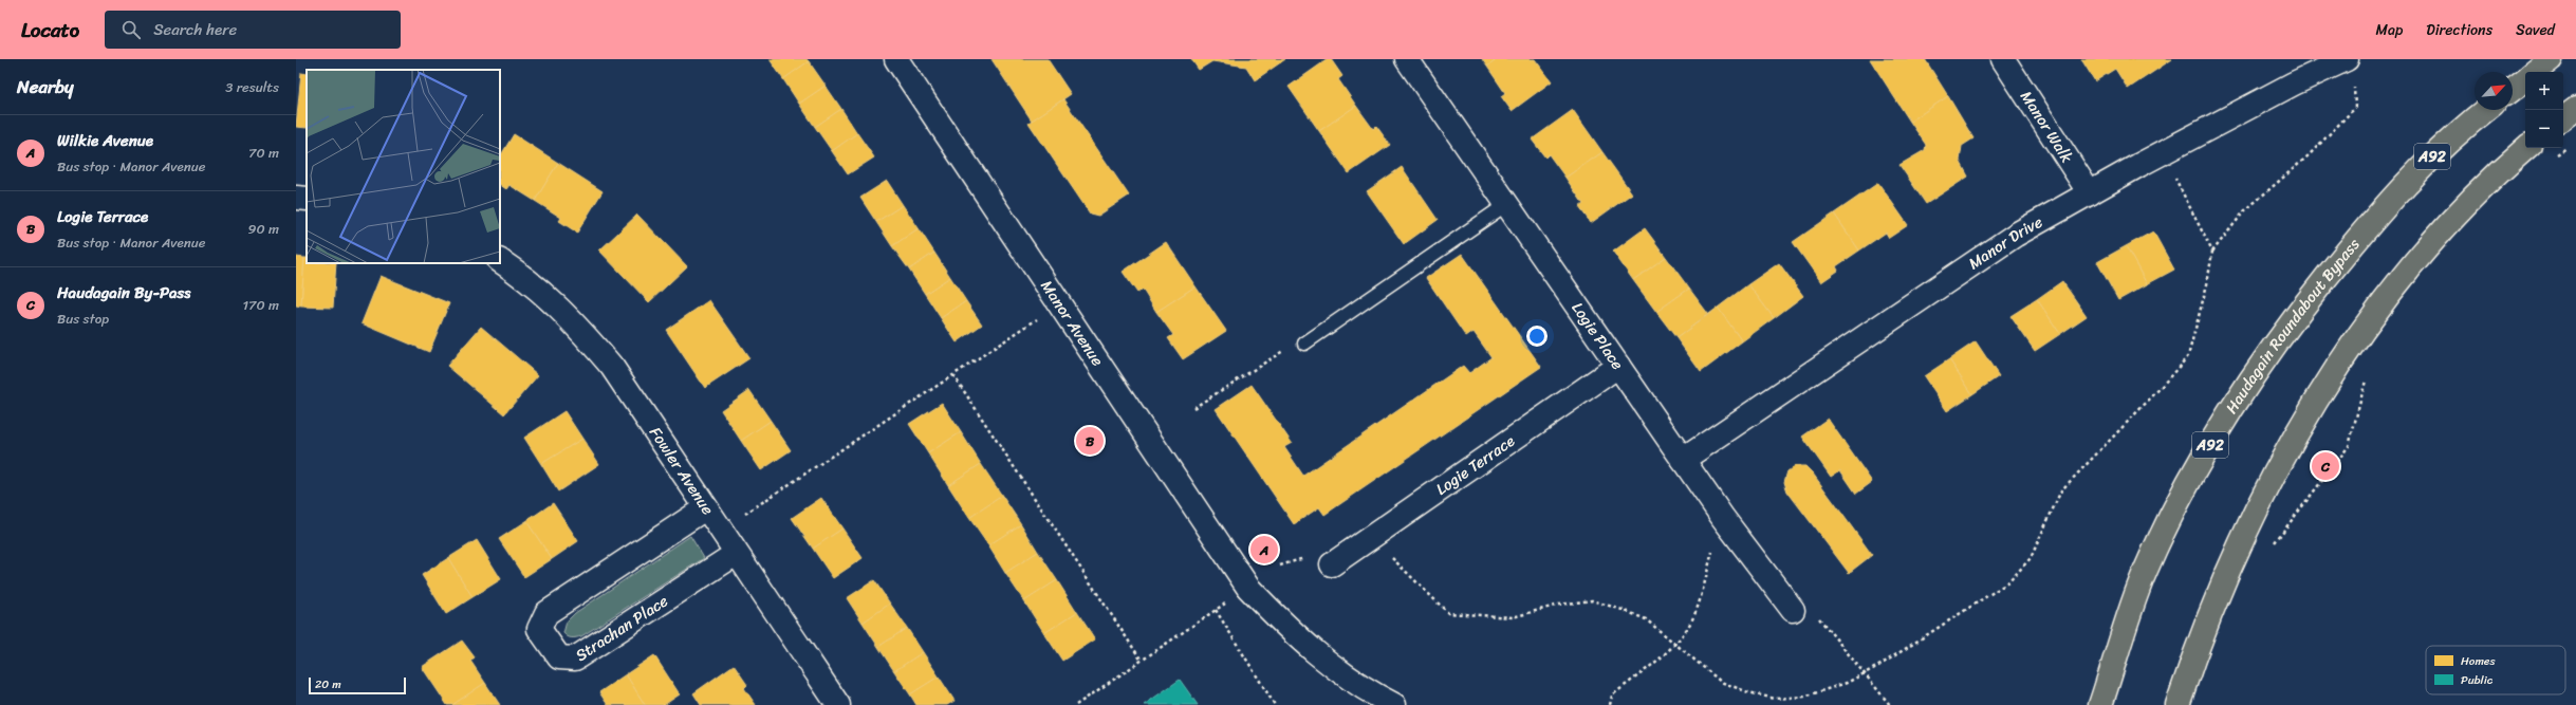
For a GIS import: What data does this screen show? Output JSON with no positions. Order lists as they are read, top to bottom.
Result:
{
  "streets": {
    "main road": ["A92", "Haudagain Roundabout Bypass"],
    "street": [
      "Manor Walk",
      "Manor Drive",
      "Manor Avenue",
      "Logie Place",
      "Logie Terrace",
      "Fowler Avenue",
      "Strachan Place"
    ]
  },
  "crossings": [
    ["Manor Walk", "Manor Drive"],
    ["Manor Drive", "Logie Place"],
    ["Logie Place", "Logie Terrace"],
    ["Fowler Avenue", "Strachan Place"]
  ],
  "legend": ["Homes", "Public"],
  "scale_bar": "20 m",
  "north": "top right",
  "page": {
    "header": "Locato",
    "search": "Search here",
    "nav": ["Map", "Directions", "Saved"],
    "heading": ["Nearby", "3 results"],
    "map_buttons": ["+", "−"],
    "list": [
      {
        "mark": "A",
        "name": "Wilkie Avenue",
        "note": "Bus stop · Manor Avenue",
        "value": "70 m"
      },
      {
        "mark": "B",
        "name": "Logie Terrace",
        "note": "Bus stop · Manor Avenue",
        "value": "90 m"
      },
      {
        "mark": "C",
        "name": "Haudagain By-Pass",
        "note": "Bus stop",
        "value": "170 m"
      }
    ],
    "pins": ["B", "C", "A"],
    "scale": "20 m"
  }
}
